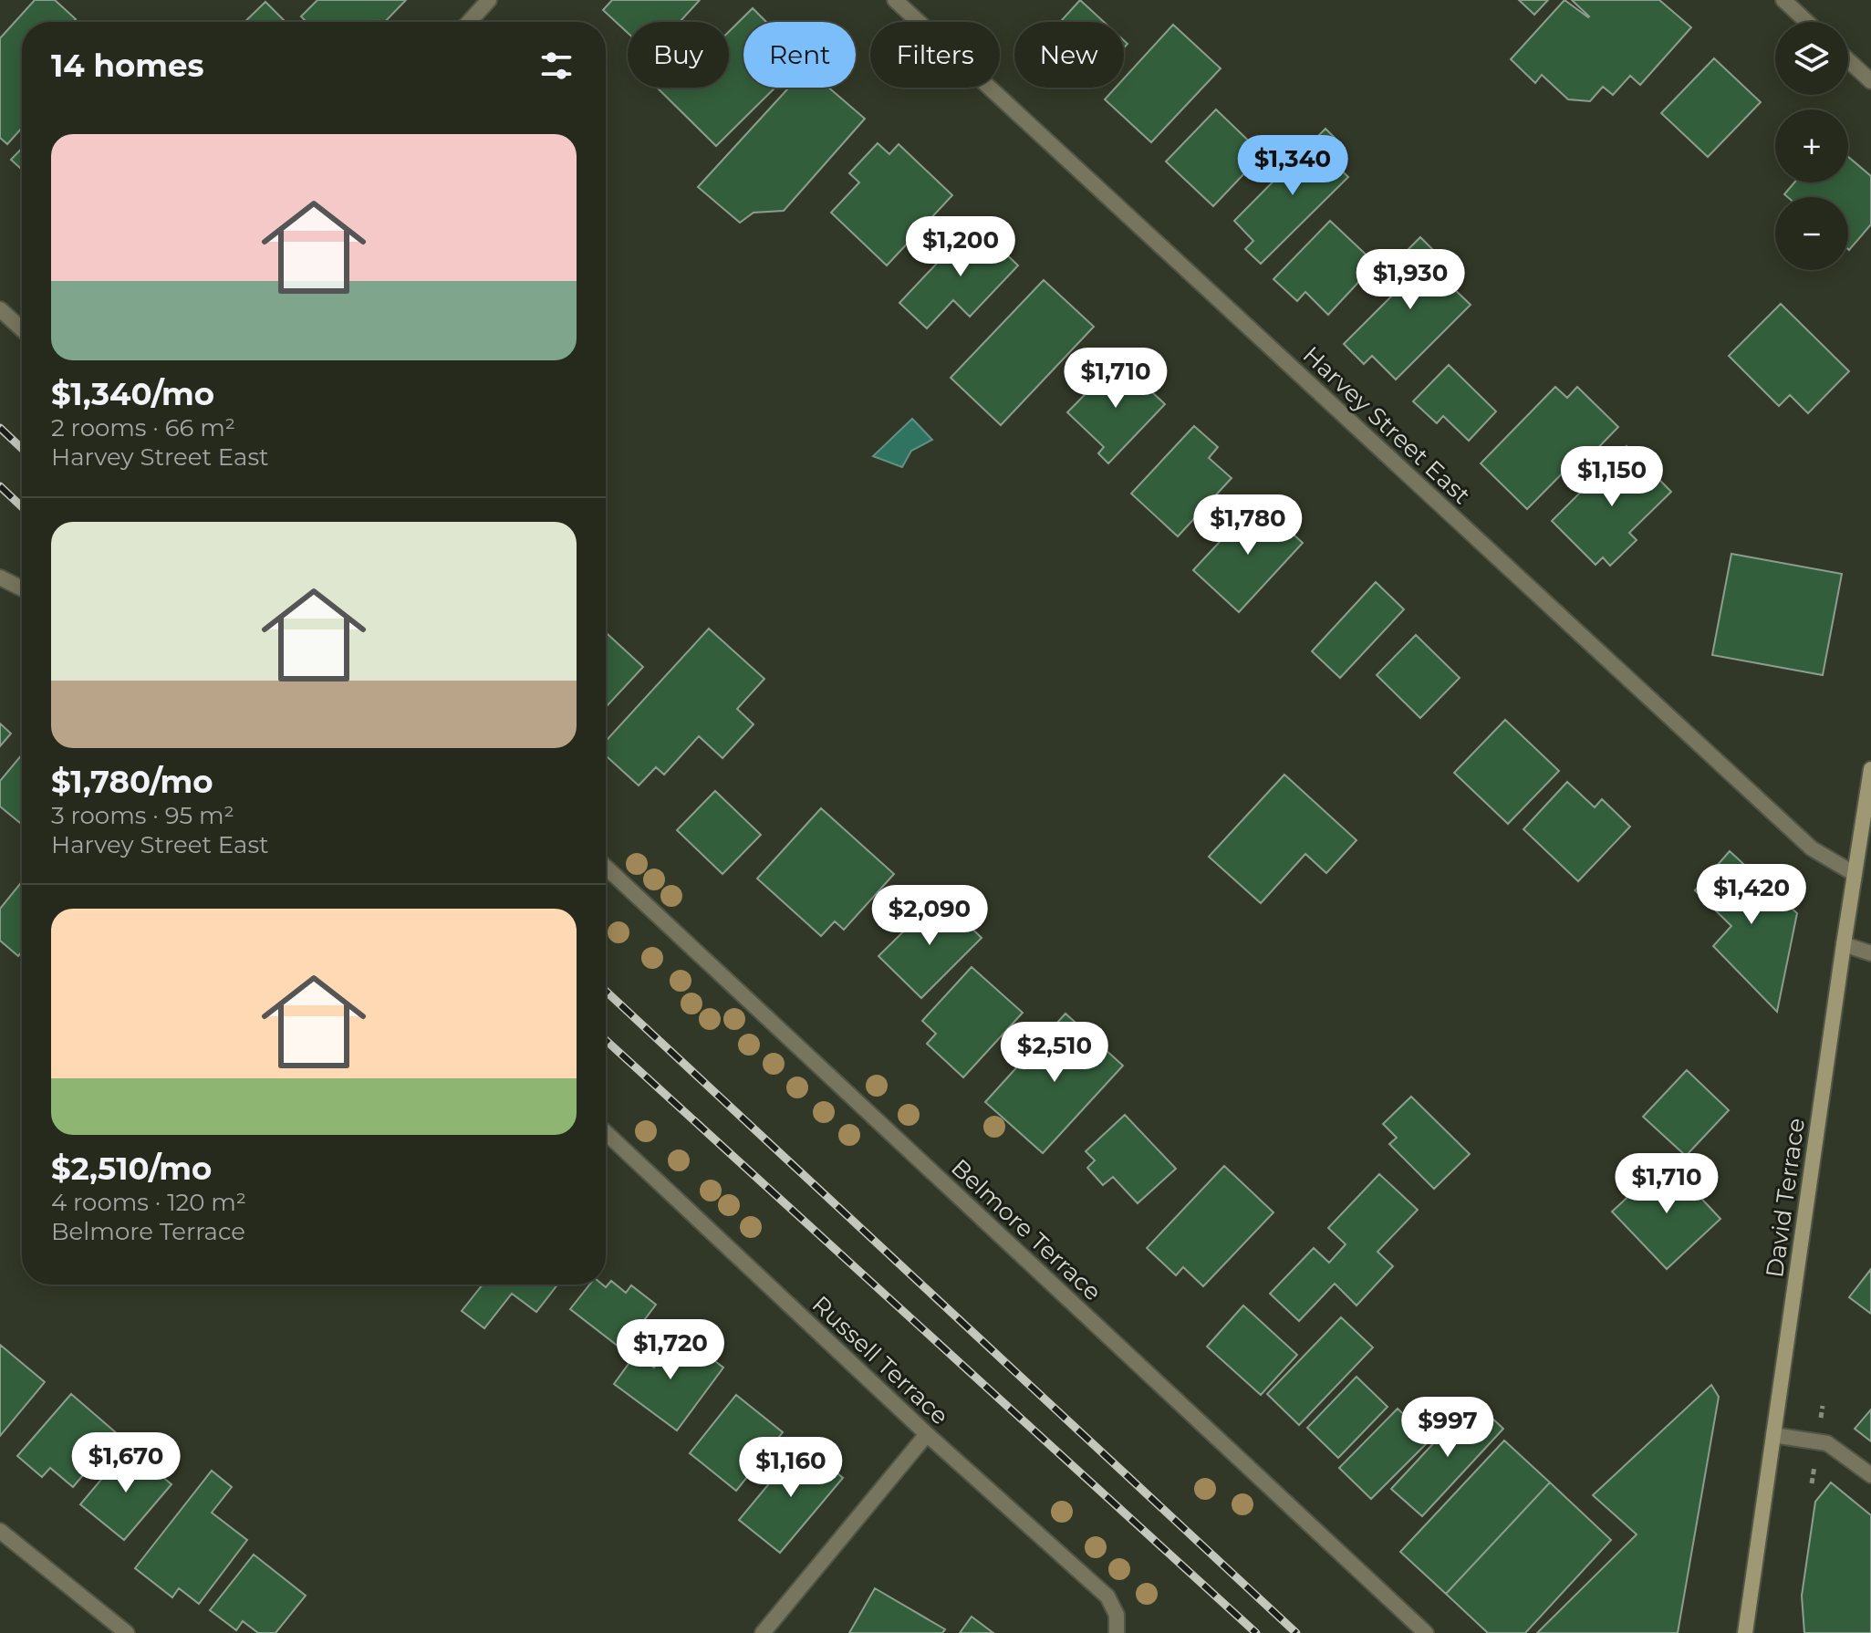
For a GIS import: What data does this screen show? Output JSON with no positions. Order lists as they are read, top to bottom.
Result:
{
  "streets": {
    "main road": ["David Terrace"],
    "street": ["Harvey Street East", "Belmore Terrace", "Russell Terrace"]
  },
  "crossings": [
    ["Harvey Street East", "David Terrace"]
  ],
  "page": {
    "map_buttons": ["+", "−"],
    "chip": [
      "Buy",
      "Rent",
      "Filters",
      "New"
    ],
    "heading": "14 homes",
    "list": [
      {
        "name": "$1,340/mo",
        "note": "2 rooms · 66 m² · Harvey Street East"
      },
      {
        "name": "$1,780/mo",
        "note": "3 rooms · 95 m² · Harvey Street East"
      },
      {
        "name": "$2,510/mo",
        "note": "4 rooms · 120 m² · Belmore Terrace"
      }
    ],
    "price": [
      "$1,340",
      "$1,200",
      "$1,930",
      "$1,710",
      "$1,150",
      "$1,780",
      "$1,420",
      "$2,090",
      "$2,510",
      "$1,710",
      "$1,720",
      "$997",
      "$1,670",
      "$1,160"
    ]
  }
}
